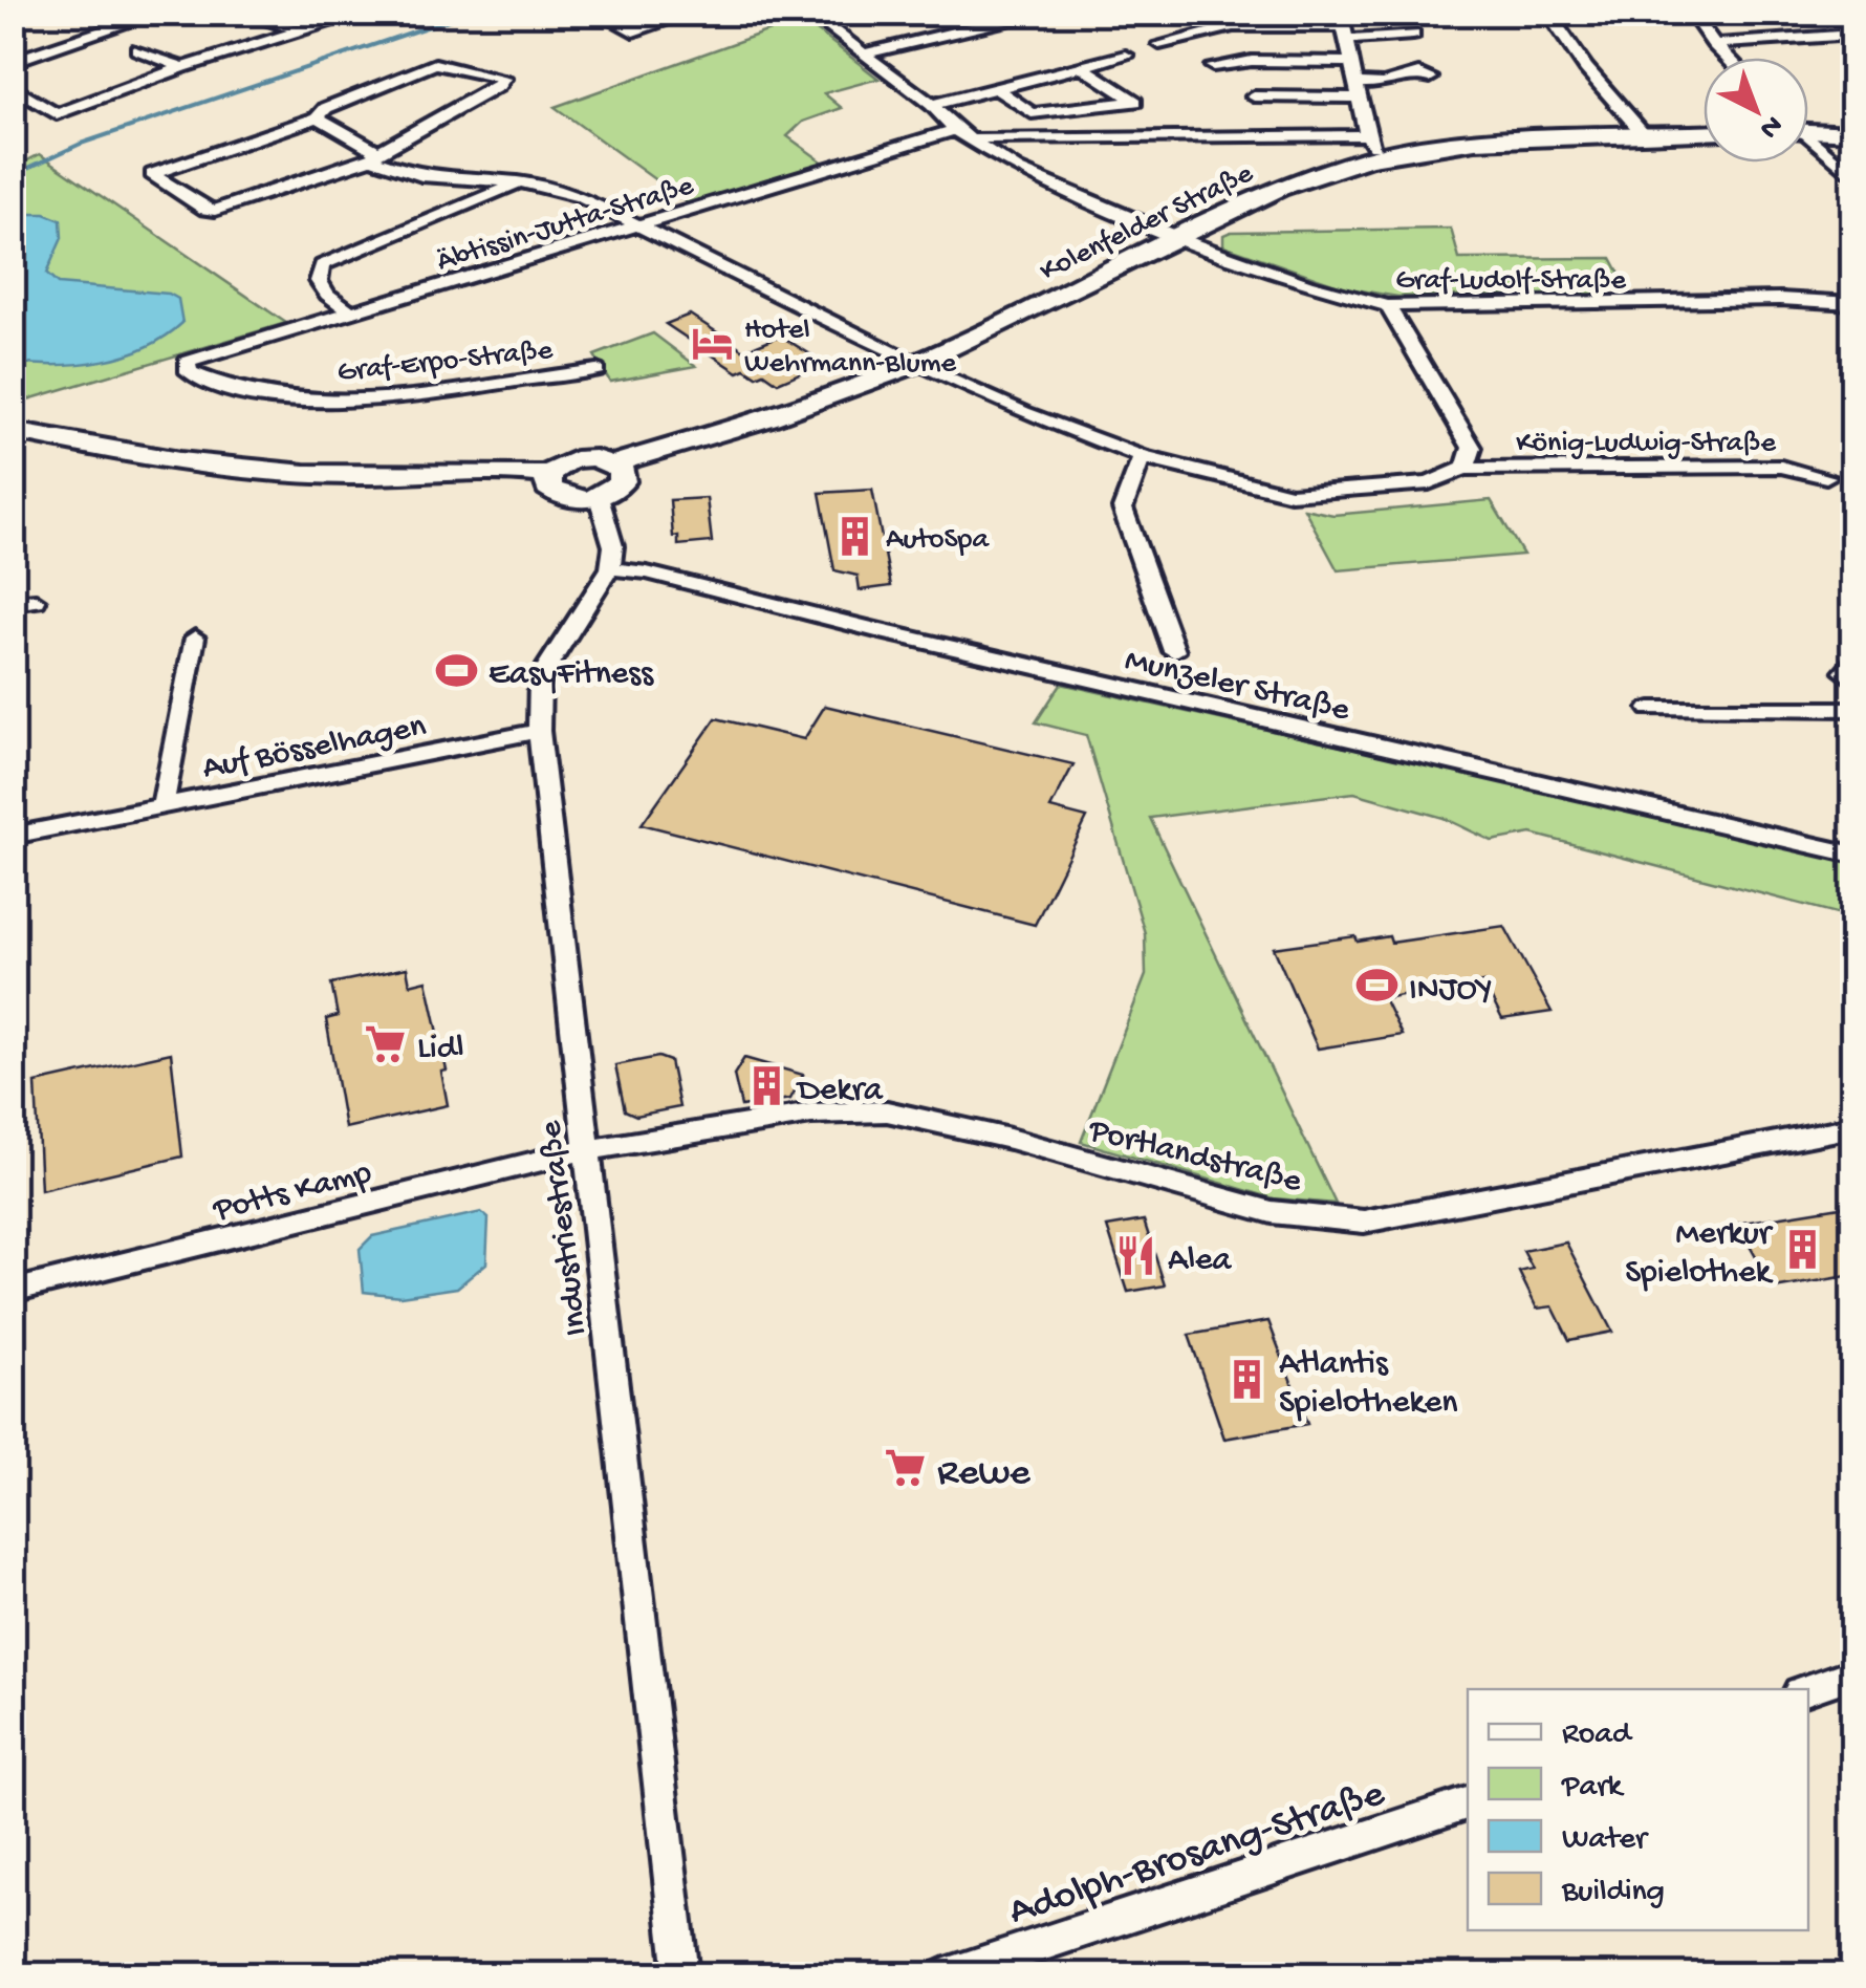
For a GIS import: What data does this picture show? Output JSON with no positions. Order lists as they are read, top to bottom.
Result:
{
  "streets": {
    "main road": ["Kolenfelder Straße"],
    "street": [
      "Äbtissin-Jutta-Straße",
      "Graf-Ludolf-Straße",
      "Graf-Erpo-Straße",
      "König-Ludwig-Straße",
      "Munzeler Straße",
      "Auf Bösselhagen",
      "Portlandstraße",
      "Potts Kamp",
      "Industriestraße",
      "Adolph-Brosang-Straße"
    ]
  },
  "crossings": [
    ["Kolenfelder Straße", "Graf-Ludolf-Straße"],
    ["Kolenfelder Straße", "König-Ludwig-Straße"],
    ["Äbtissin-Jutta-Straße", "Graf-Ludolf-Straße"],
    ["Äbtissin-Jutta-Straße", "Graf-Erpo-Straße"],
    ["Äbtissin-Jutta-Straße", "König-Ludwig-Straße"],
    ["Graf-Ludolf-Straße", "König-Ludwig-Straße"],
    ["Munzeler Straße", "Industriestraße"],
    ["Auf Bösselhagen", "Industriestraße"],
    ["Portlandstraße", "Potts Kamp"],
    ["Portlandstraße", "Industriestraße"],
    ["Potts Kamp", "Industriestraße"]
  ],
  "places": {
    "hotel": ["Hotel Wehrmann-Blume"],
    "building": [
      "AutoSpa",
      "Dekra",
      "Merkur Spielothek",
      "Atlantis Spielotheken"
    ],
    "sports": ["EasyFitness", "INJOY"],
    "supermarket": ["Lidl", "Rewe"],
    "restaurant": ["Alea"]
  },
  "legend": [
    "Road",
    "Park",
    "Water",
    "Building"
  ],
  "north": "bottom right"
}
